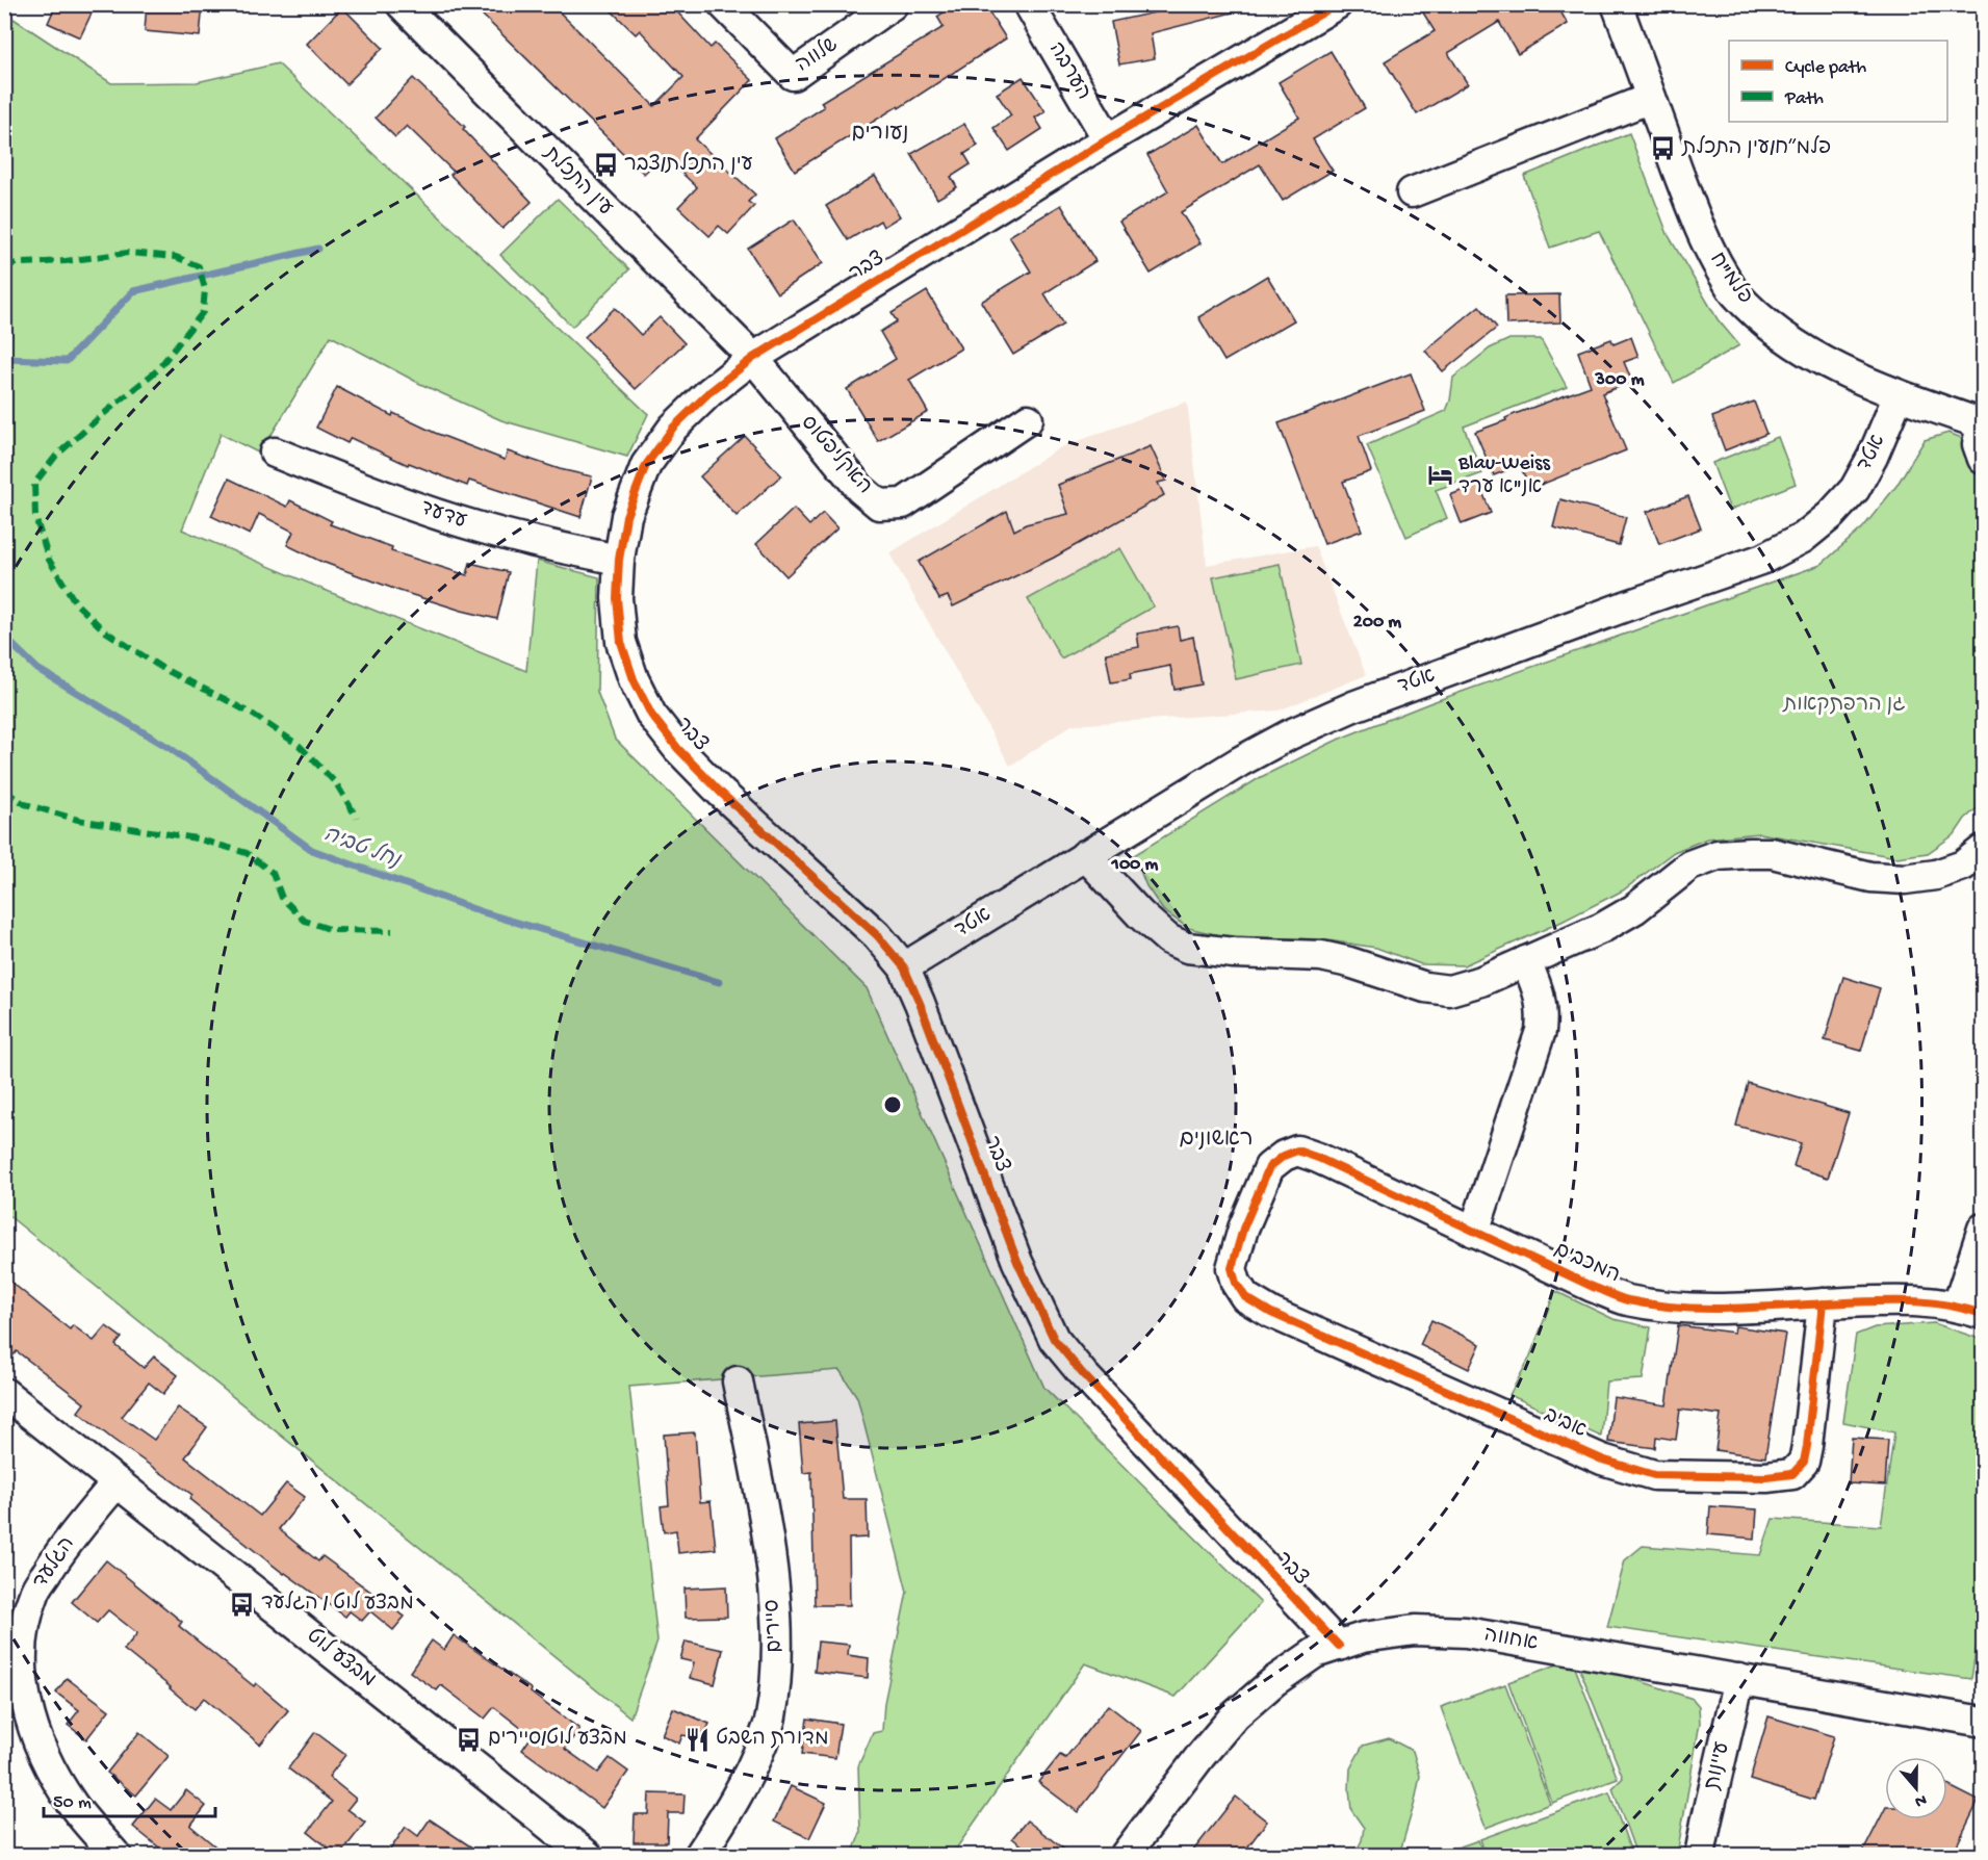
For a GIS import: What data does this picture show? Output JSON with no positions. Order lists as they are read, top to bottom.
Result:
{
  "streets": {
    "street": [
      "שלווה",
      "הערבה",
      "עין התכלת",
      "צבר",
      "פלמ\"ח",
      "אטד",
      "האקליפטוס",
      "עדעד",
      "המכבים",
      "אביב",
      "הגלעד",
      "סיירים",
      "אחווה",
      "מבצע לוט",
      "עיינות"
    ]
  },
  "crossings": [
    ["הערבה", "צבר"],
    ["עין התכלת", "צבר"],
    ["עין התכלת", "האקליפטוס"],
    ["צבר", "אטד"],
    ["צבר", "האקליפטוס"],
    ["צבר", "עדעד"],
    ["צבר", "אחווה"],
    ["פלמ\"ח", "אטד"],
    ["המכבים", "אביב"],
    ["הגלעד", "מבצע לוט"],
    ["אחווה", "עיינות"]
  ],
  "districts": ["נעורים", "ראשונים"],
  "water": ["נחל טביה"],
  "parks": ["גן הרפתקאות"],
  "places": {
    "bus stop": [
      "פלמ״ח/עין התכלת",
      "עין התכלת/צבר",
      "מבצע לוט / הגלעד",
      "מבצע לוט/סיירים"
    ],
    "hotel": ["Blau-Weiss אנ\"א ערד"],
    "restaurant": ["מדורת השבט"]
  },
  "legend": ["Cycle path", "Path"],
  "scale_bar": "50 m",
  "north": "bottom",
  "rings": ["300 m", "200 m", "100 m"]
}
